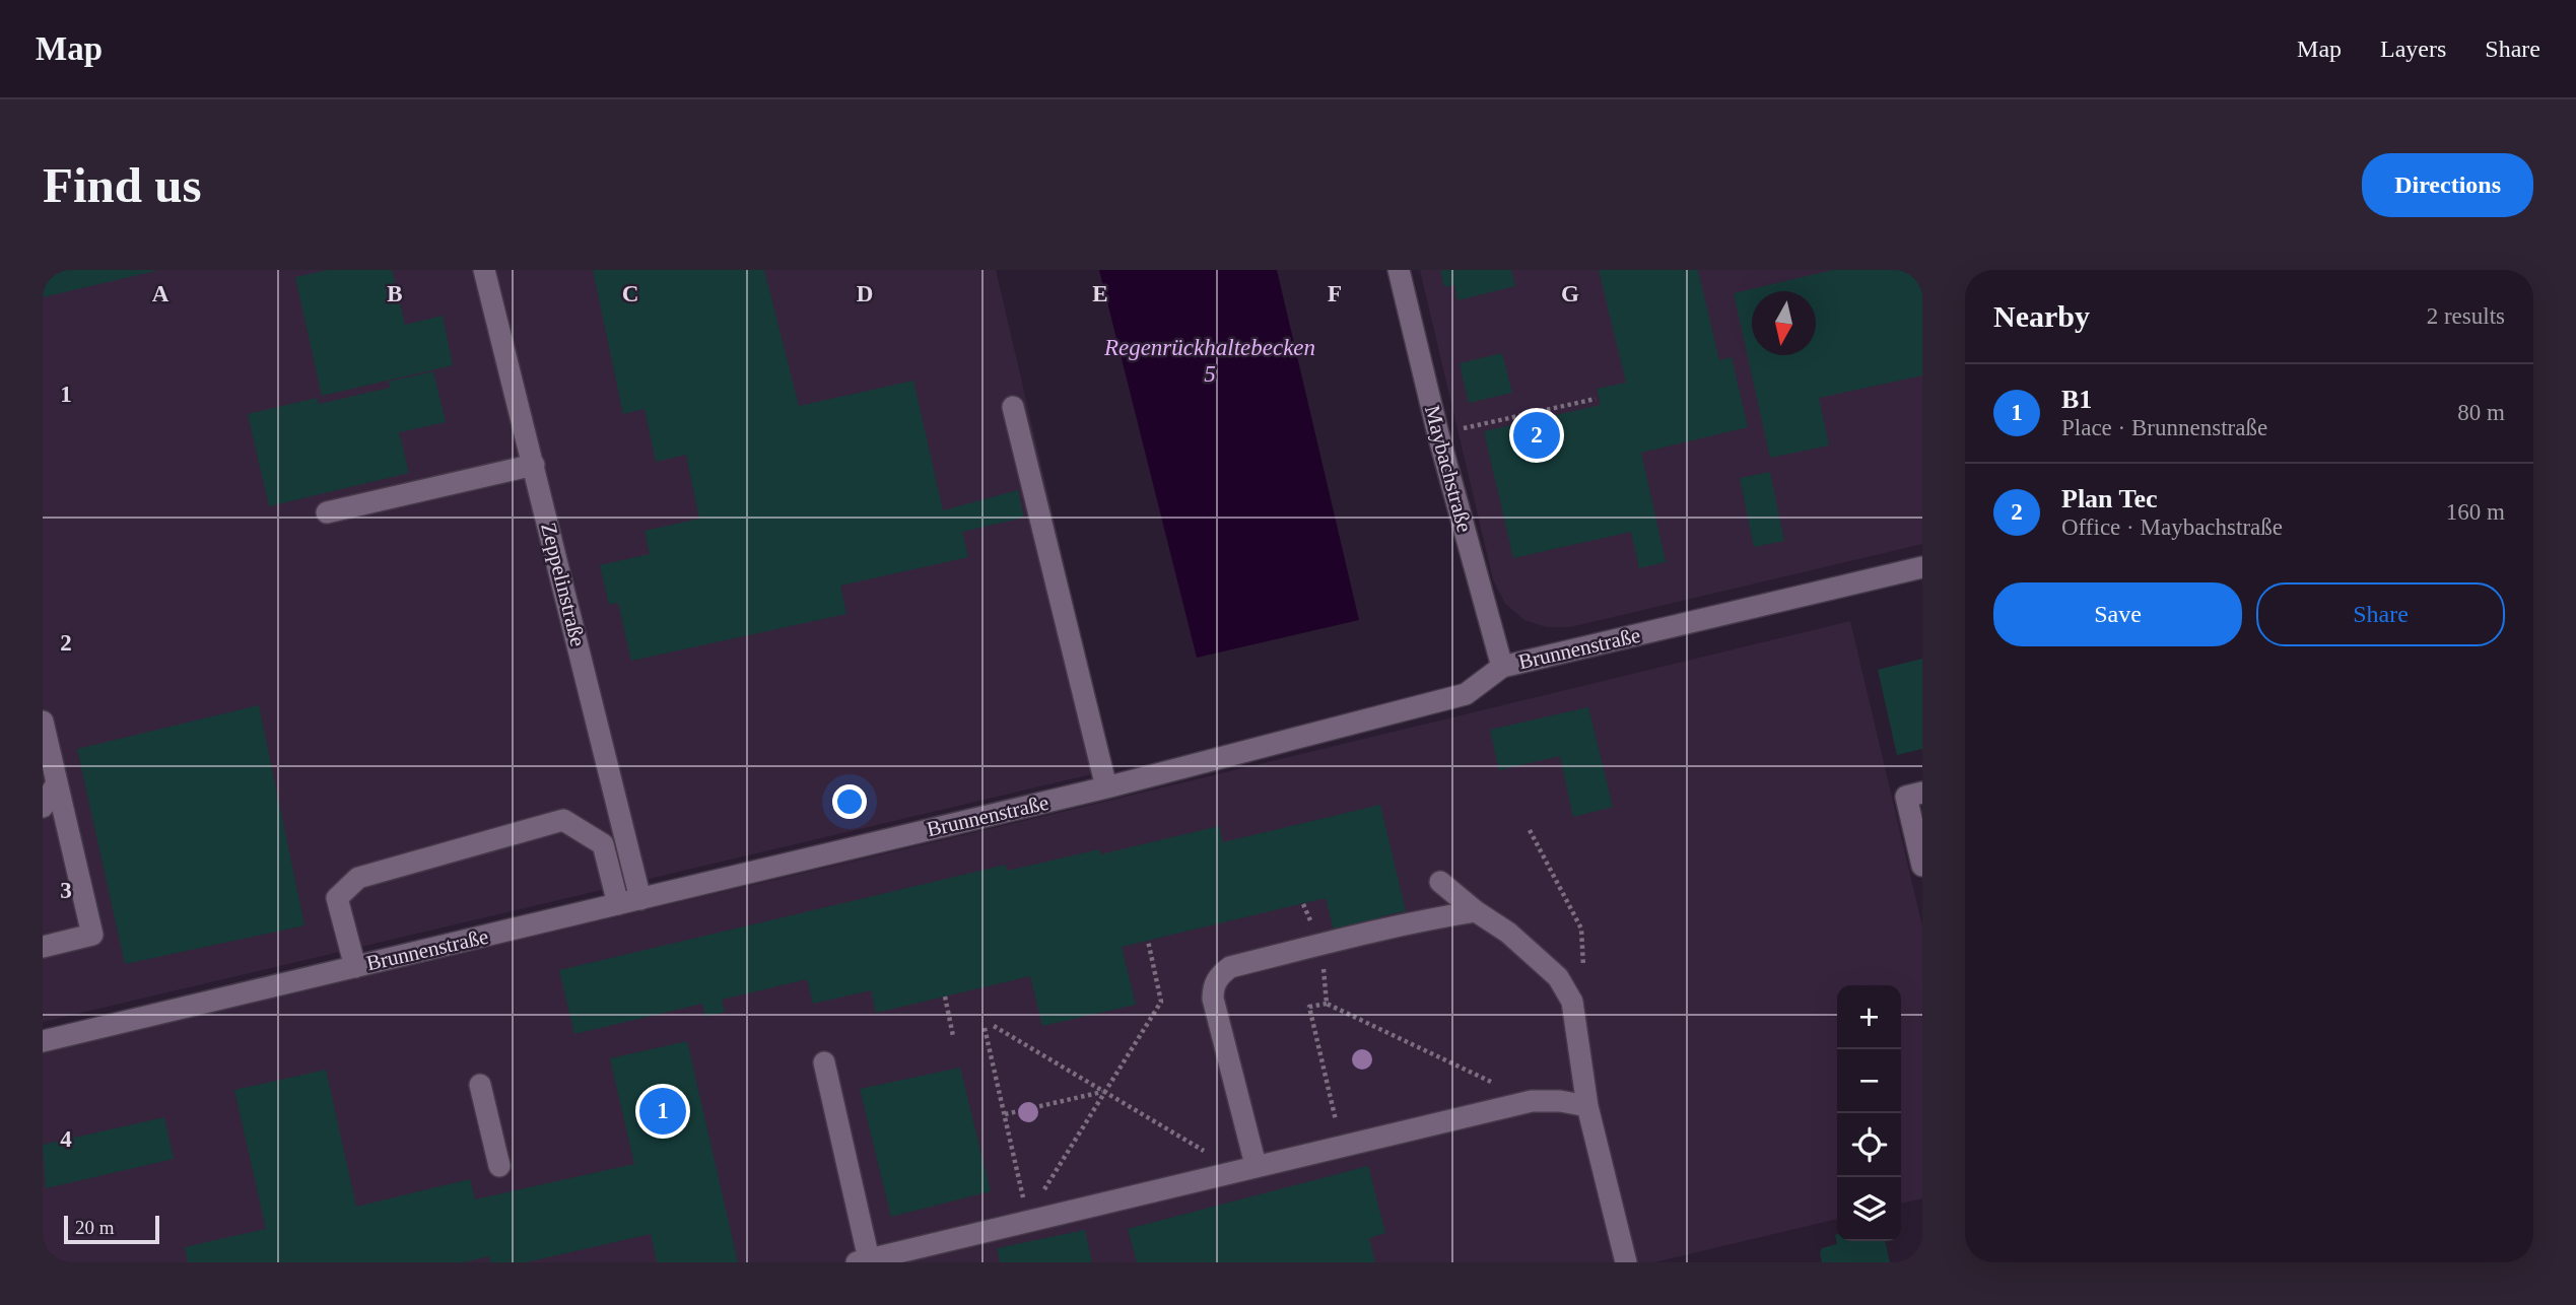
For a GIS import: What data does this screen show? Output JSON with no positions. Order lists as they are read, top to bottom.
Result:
{
  "streets": {
    "street": ["Maybachstraße", "Zeppelinstraße", "Brunnenstraße"]
  },
  "crossings": [
    ["Maybachstraße", "Brunnenstraße"],
    ["Zeppelinstraße", "Brunnenstraße"]
  ],
  "water": ["Regenrückhaltebecken 5"],
  "scale_bar": "20 m",
  "north": "bottom",
  "page": {
    "header": "Map",
    "nav": ["Map", "Layers", "Share"],
    "buttons": [
      "Directions",
      ["Save", "Share"]
    ],
    "title": "Find us",
    "heading": ["Nearby", "2 results"],
    "list": [
      {
        "mark": "1",
        "name": "B1",
        "note": "Place · Brunnenstraße",
        "value": "80 m"
      },
      {
        "mark": "2",
        "name": "Plan Tec",
        "note": "Office · Maybachstraße",
        "value": "160 m"
      }
    ],
    "pins": ["2", "1"],
    "map_buttons": ["+", "−"],
    "scale": "20 m"
  },
  "grid": {
    "columns": [
      "A",
      "B",
      "C",
      "D",
      "E",
      "F",
      "G"
    ],
    "rows": [
      "1",
      "2",
      "3",
      "4"
    ]
  }
}
